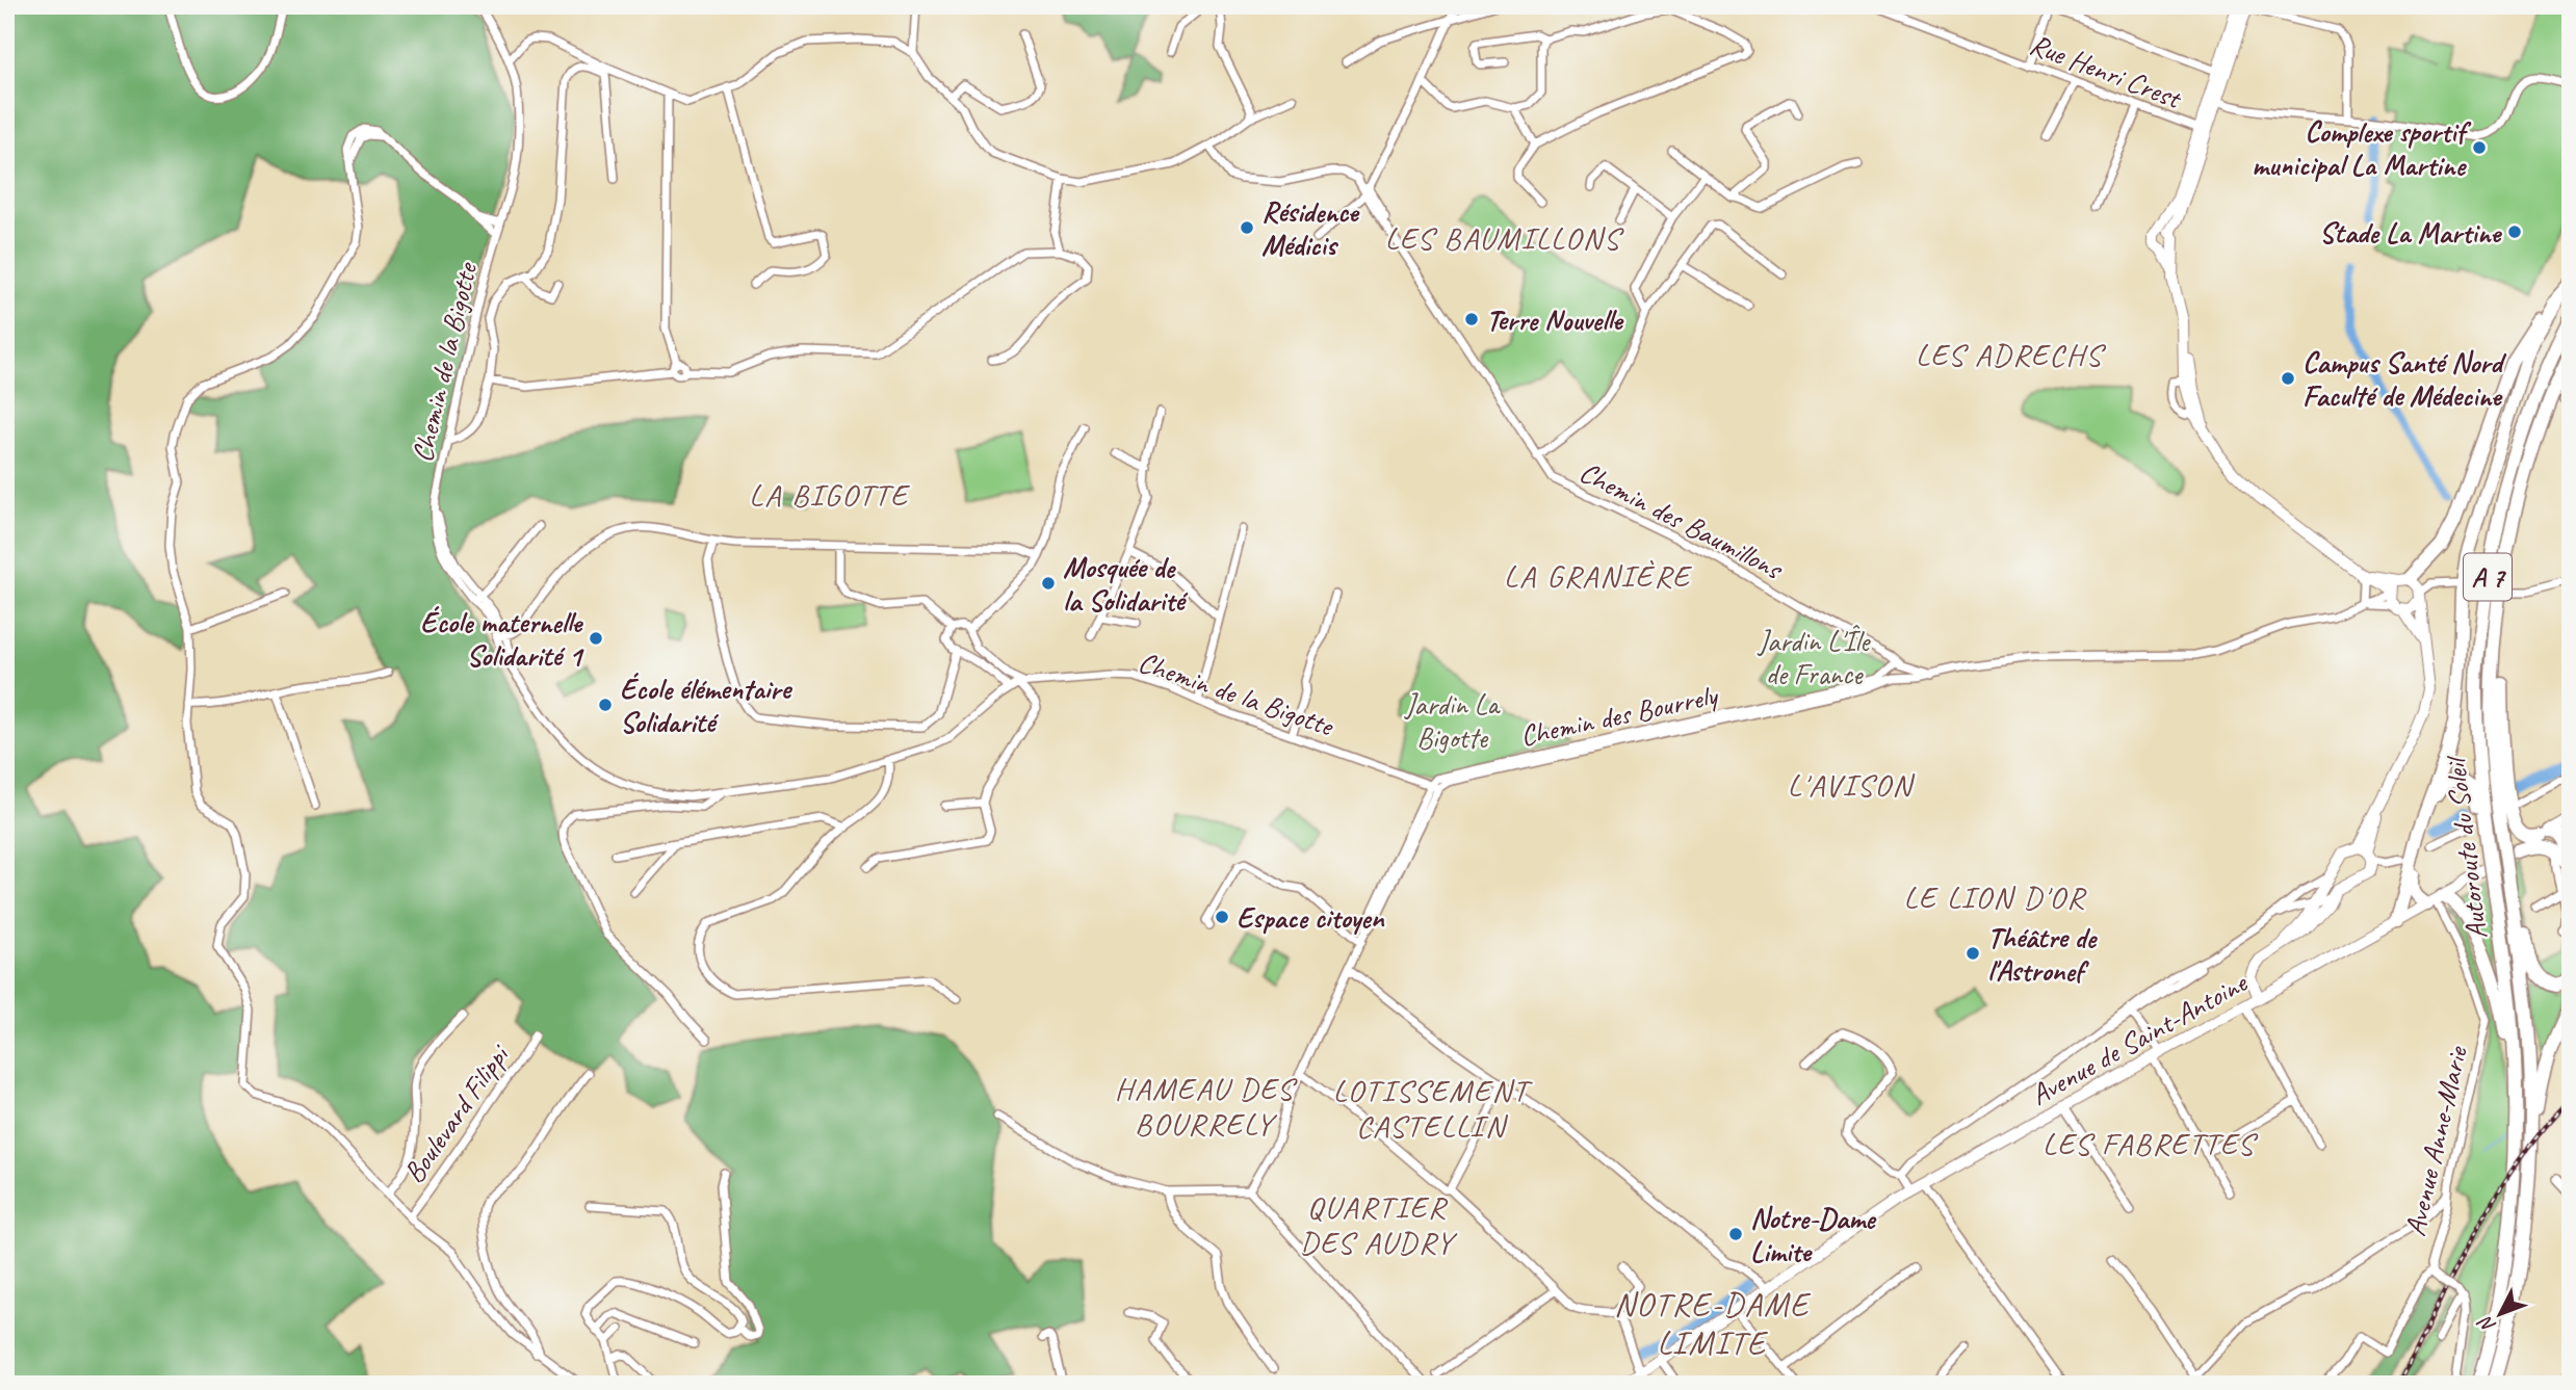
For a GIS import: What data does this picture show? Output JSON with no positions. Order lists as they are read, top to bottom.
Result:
{
  "streets": {
    "highway": ["A 7", "Autoroute du Soleil"],
    "street": [
      "Rue Henri Crest",
      "Chemin de la Bigotte",
      "Chemin des Baumillons",
      "Chemin des Bourrely",
      "Avenue de Saint-Antoine",
      "Boulevard Filippi",
      "Avenue Anne-Marie"
    ]
  },
  "crossings": [
    ["Chemin de la Bigotte", "Chemin des Bourrely"],
    ["Chemin des Baumillons", "Chemin des Bourrely"],
    ["Avenue de Saint-Antoine", "Avenue Anne-Marie"]
  ],
  "districts": [
    "LES BAUMILLONS",
    "LES ADRECHS",
    "LA BIGOTTE",
    "LA GRANIÈRE",
    "L'AVISON",
    "LE LION D'OR",
    "HAMEAU DES BOURRELY",
    "LOTISSEMENT CASTELLIN",
    "LES FABRETTES",
    "QUARTIER DES AUDRY",
    "NOTRE-DAME LIMITE"
  ],
  "parks": ["Jardin L'Île de France", "Jardin La Bigotte"],
  "places": [
    "Complexe sportif municipal La Martine",
    "Résidence Médicis",
    "Stade La Martine",
    "Terre Nouvelle",
    "Campus Santé Nord Faculté de Médecine",
    "Mosquée de la Solidarité",
    "École maternelle Solidarité 1",
    "École élémentaire Solidarité",
    "Espace citoyen",
    "Théâtre de l'Astronef",
    "Notre-Dame Limite"
  ],
  "north": "bottom left"
}
